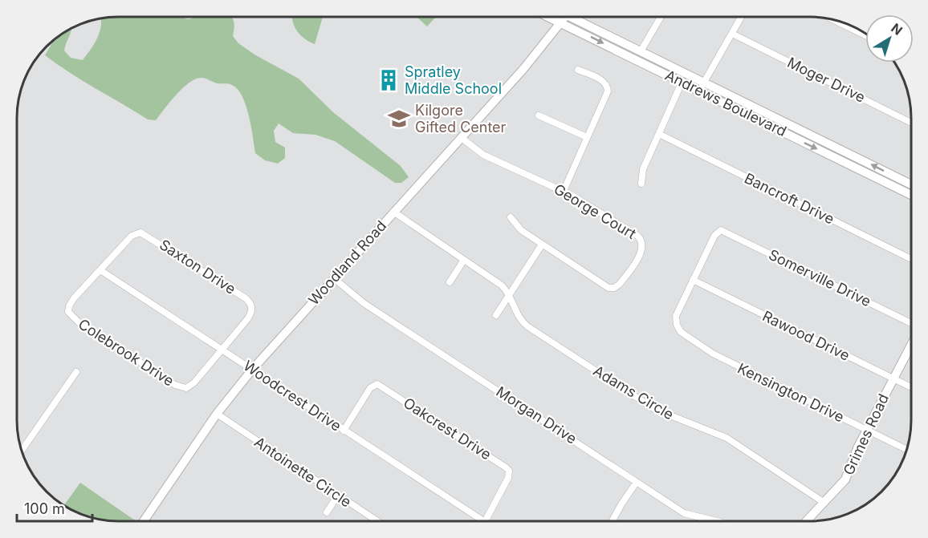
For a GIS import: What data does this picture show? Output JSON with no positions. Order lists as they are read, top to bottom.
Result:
{
  "streets": {
    "street": [
      "Moger Drive",
      "Andrews Boulevard",
      "Bancroft Drive",
      "George Court",
      "Woodland Road",
      "Saxton Drive",
      "Somerville Drive",
      "Rawood Drive",
      "Colebrook Drive",
      "Adams Circle",
      "Kensington Drive",
      "Woodcrest Drive",
      "Morgan Drive",
      "Oakcrest Drive",
      "Grimes Road",
      "Antoinette Circle"
    ]
  },
  "crossings": [
    ["George Court", "Woodland Road"],
    ["Woodland Road", "Adams Circle"],
    ["Woodland Road", "Woodcrest Drive"],
    ["Woodland Road", "Morgan Drive"],
    ["Woodland Road", "Antoinette Circle"],
    ["Saxton Drive", "Colebrook Drive"],
    ["Saxton Drive", "Woodcrest Drive"],
    ["Somerville Drive", "Rawood Drive"],
    ["Somerville Drive", "Kensington Drive"],
    ["Rawood Drive", "Kensington Drive"],
    ["Rawood Drive", "Grimes Road"],
    ["Colebrook Drive", "Woodcrest Drive"],
    ["Adams Circle", "Grimes Road"],
    ["Kensington Drive", "Grimes Road"],
    ["Woodcrest Drive", "Oakcrest Drive"]
  ],
  "places": {
    "building": ["Spratley Middle School"],
    "school or university": ["Kilgore Gifted Center"]
  },
  "scale_bar": "100 m",
  "north": "top right"
}
